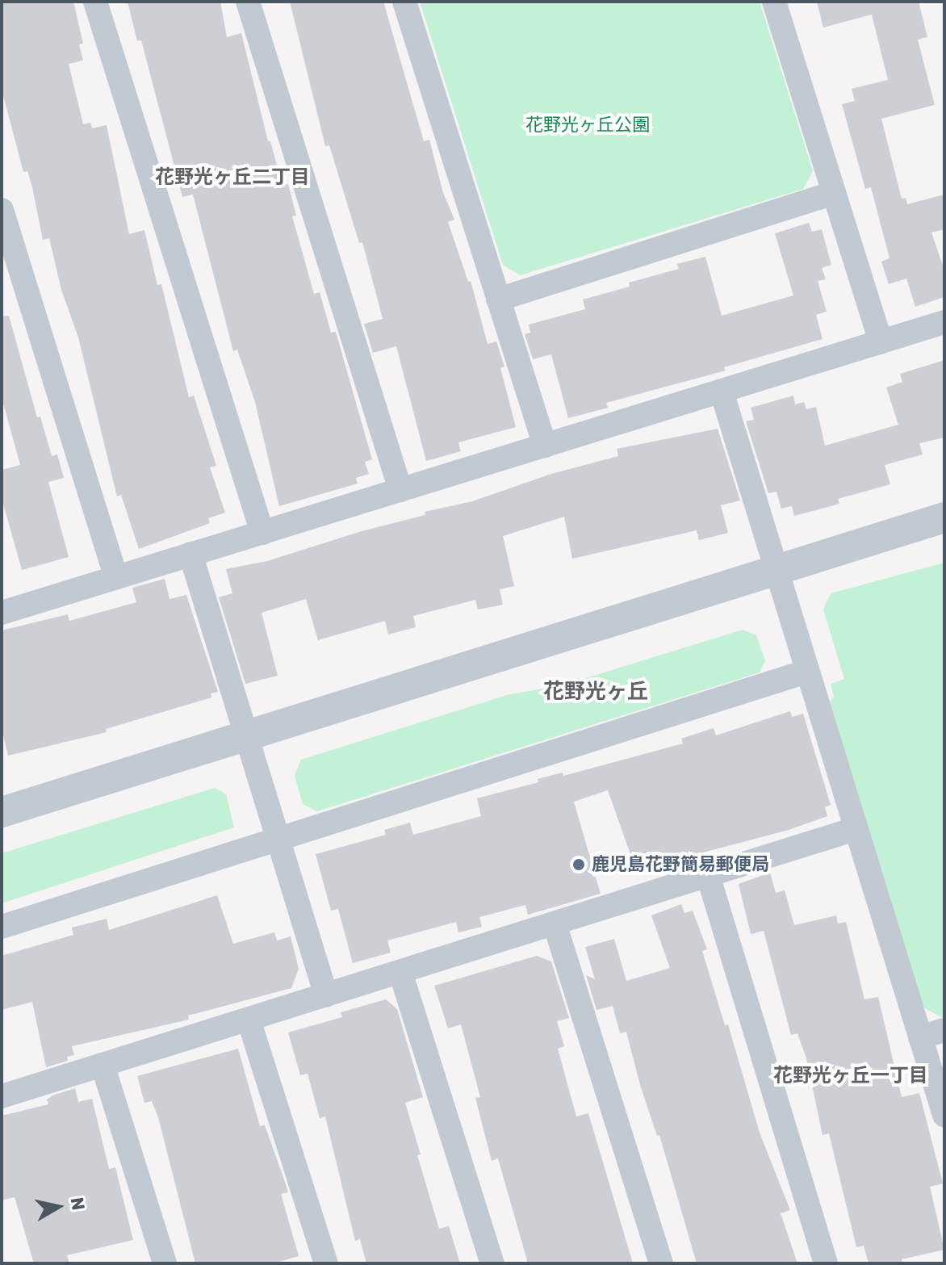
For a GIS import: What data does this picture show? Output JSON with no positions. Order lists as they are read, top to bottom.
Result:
{
  "districts": ["花野光ヶ丘二丁目", "花野光ヶ丘", "花野光ヶ丘一丁目"],
  "parks": ["花野光ヶ丘公園"],
  "places": ["鹿児島花野簡易郵便局"],
  "north": "right"
}
